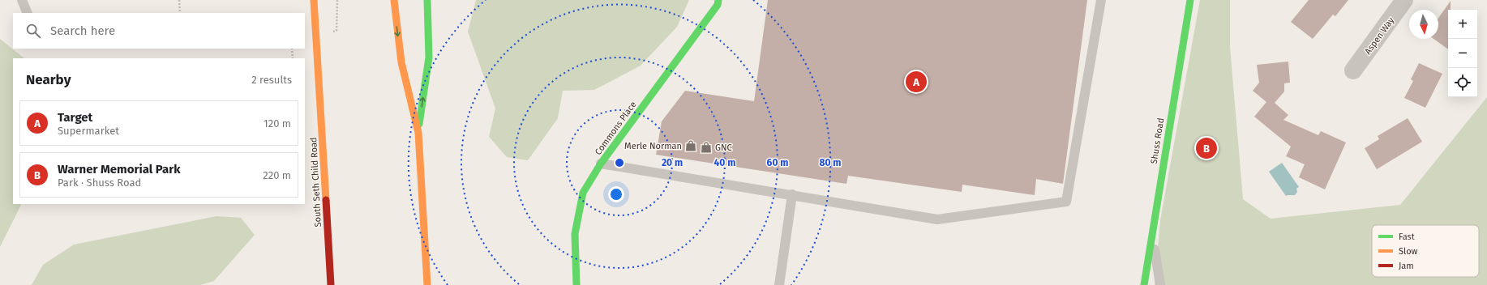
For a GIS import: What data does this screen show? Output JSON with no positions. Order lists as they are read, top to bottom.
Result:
{
  "streets": {
    "street": [
      "Aspen Way",
      "Commons Place",
      "Shuss Road",
      "South Seth Child Road"
    ]
  },
  "places": {
    "shop": ["Merle Norman", "GNC"]
  },
  "legend": ["Fast", "Slow", "Jam"],
  "north": "bottom",
  "page": {
    "map_buttons": ["+", "−"],
    "search": "Search here",
    "heading": ["Nearby", "2 results"],
    "pins": ["A", "B"],
    "list": [
      {
        "mark": "A",
        "name": "Target",
        "note": "Supermarket",
        "value": "120 m"
      },
      {
        "mark": "B",
        "name": "Warner Memorial Park",
        "note": "Park · Shuss Road",
        "value": "220 m"
      }
    ]
  },
  "rings": [
    "20 m",
    "40 m",
    "60 m",
    "80 m"
  ]
}
